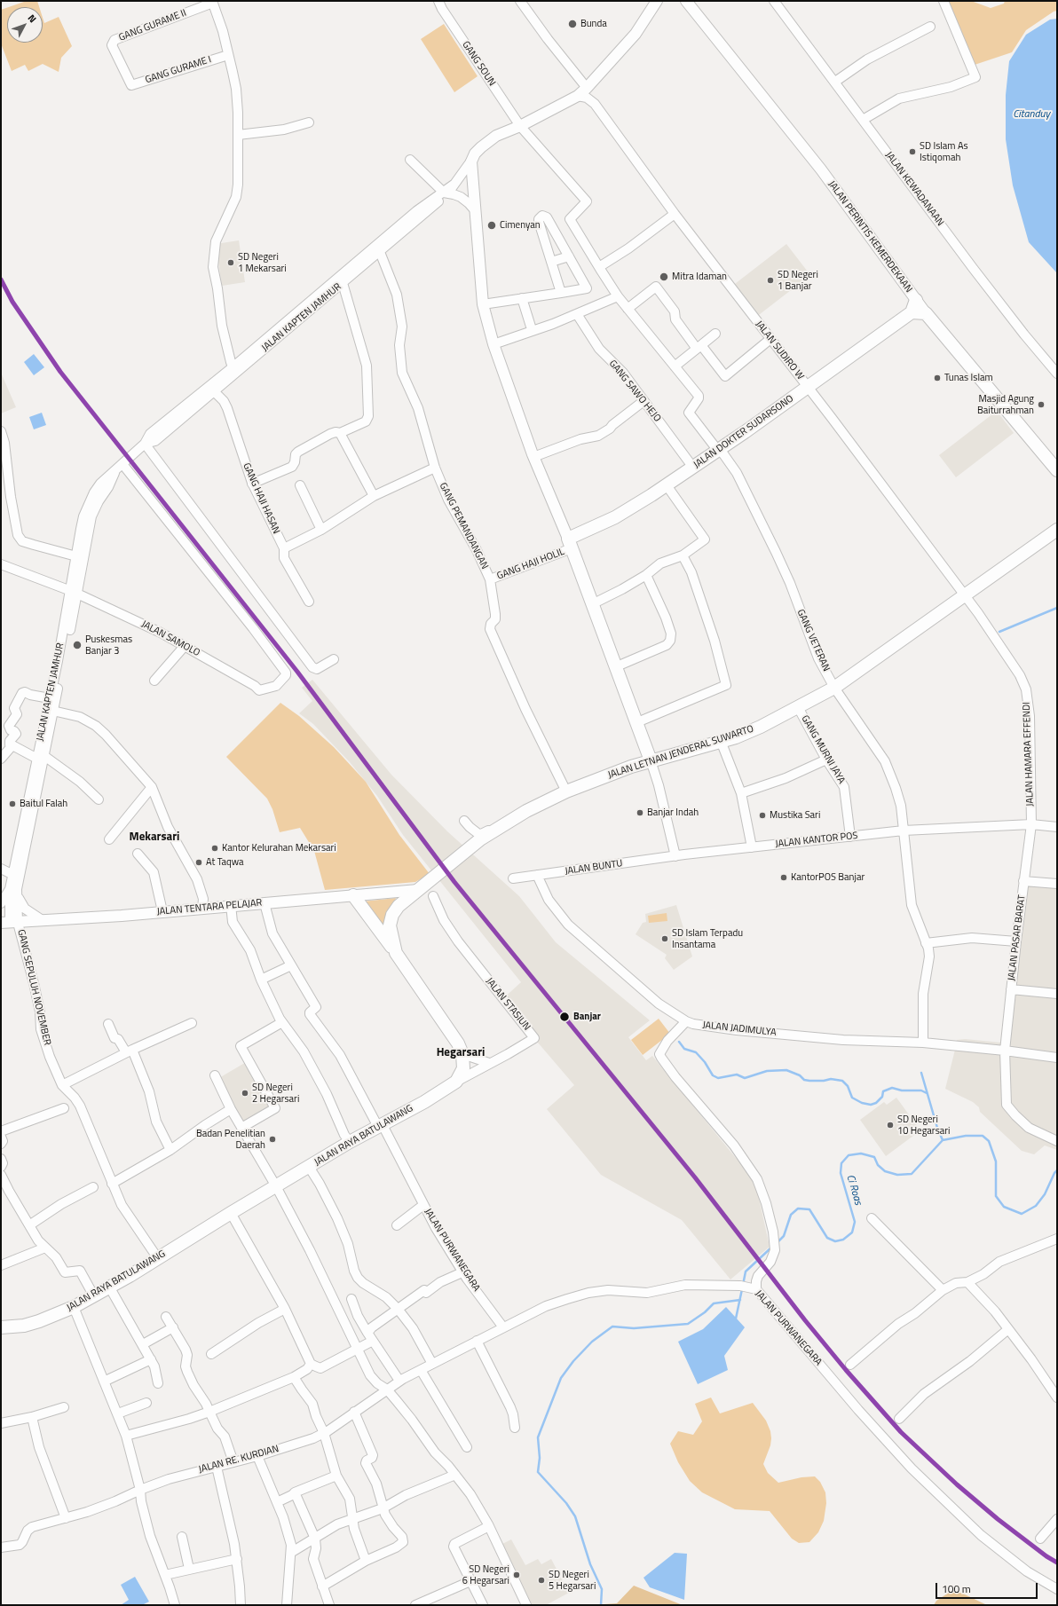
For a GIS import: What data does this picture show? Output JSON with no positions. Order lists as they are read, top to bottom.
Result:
{
  "streets": {
    "highway": [
      "JALAN PERINTIS KEMERDEKAAN",
      "JALAN DOKTER SUDARSONO",
      "JALAN LETNAN JENDERAL SUWARTO",
      "JALAN RAYA BATULAWANG"
    ],
    "main road": ["JALAN KAPTEN JAMHUR", "JALAN TENTARA PELAJAR"],
    "street": [
      "GANG GURAME II",
      "GANG SOUN",
      "GANG GURAME I",
      "JALAN KEWADANAAN",
      "JALAN SUDIRO W",
      "GANG SAWO HEJO",
      "GANG HAJI HASAN",
      "GANG PEMANDANGAN",
      "GANG HAJI HOLIL",
      "JALAN SAMOLO",
      "GANG VETERAN",
      "GANG MURNI JAYA",
      "JALAN HAMARA EFFENDI",
      "JALAN KANTOR POS",
      "JALAN BUNTU",
      "JALAN PASAR BARAT",
      "GANG SEPULUH NOVEMBER",
      "JALAN STASIUN",
      "JALAN JADIMULYA",
      "JALAN PURWANEGARA",
      "JALAN RE. KURDIAN"
    ]
  },
  "crossings": [
    ["GANG GURAME II", "GANG GURAME I"],
    ["GANG SOUN", "JALAN KAPTEN JAMHUR"],
    ["JALAN KAPTEN JAMHUR", "GANG HAJI HASAN"],
    ["JALAN KAPTEN JAMHUR", "GANG PEMANDANGAN"],
    ["JALAN KAPTEN JAMHUR", "JALAN SAMOLO"],
    ["JALAN KAPTEN JAMHUR", "JALAN TENTARA PELAJAR"],
    ["JALAN KAPTEN JAMHUR", "GANG SEPULUH NOVEMBER"],
    ["JALAN SUDIRO W", "JALAN DOKTER SUDARSONO"],
    ["JALAN SUDIRO W", "JALAN LETNAN JENDERAL SUWARTO"],
    ["JALAN SUDIRO W", "JALAN HAMARA EFFENDI"],
    ["GANG SAWO HEJO", "JALAN DOKTER SUDARSONO"],
    ["JALAN DOKTER SUDARSONO", "GANG HAJI HOLIL"],
    ["JALAN DOKTER SUDARSONO", "GANG VETERAN"],
    ["GANG PEMANDANGAN", "GANG HAJI HOLIL"],
    ["GANG PEMANDANGAN", "JALAN LETNAN JENDERAL SUWARTO"],
    ["GANG VETERAN", "JALAN LETNAN JENDERAL SUWARTO"],
    ["GANG VETERAN", "JALAN KANTOR POS"],
    ["GANG VETERAN", "JALAN JADIMULYA"],
    ["GANG MURNI JAYA", "JALAN LETNAN JENDERAL SUWARTO"],
    ["GANG MURNI JAYA", "JALAN KANTOR POS"],
    ["JALAN LETNAN JENDERAL SUWARTO", "JALAN HAMARA EFFENDI"],
    ["JALAN LETNAN JENDERAL SUWARTO", "JALAN TENTARA PELAJAR"],
    ["JALAN HAMARA EFFENDI", "JALAN KANTOR POS"],
    ["JALAN HAMARA EFFENDI", "JALAN PASAR BARAT"],
    ["JALAN KANTOR POS", "JALAN BUNTU"],
    ["JALAN KANTOR POS", "JALAN PASAR BARAT"],
    ["JALAN BUNTU", "JALAN JADIMULYA"],
    ["JALAN TENTARA PELAJAR", "GANG SEPULUH NOVEMBER"],
    ["JALAN PASAR BARAT", "JALAN JADIMULYA"],
    ["GANG SEPULUH NOVEMBER", "JALAN RAYA BATULAWANG"],
    ["JALAN STASIUN", "JALAN RAYA BATULAWANG"],
    ["JALAN RAYA BATULAWANG", "JALAN PURWANEGARA"],
    ["JALAN PURWANEGARA", "JALAN RE. KURDIAN"]
  ],
  "districts": ["Mekarsari", "Hegarsari"],
  "water": ["Citanduy", "Ci Roas"],
  "places": [
    "Bunda",
    "SD Islam As Istiqomah",
    "Cimenyan",
    "SD Negeri 1 Mekarsari",
    "Mitra Idaman",
    "SD Negeri 1 Banjar",
    "Tunas Islam",
    "Masjid Agung Baiturrahman",
    "Puskesmas Banjar 3",
    "Baitul Falah",
    "Banjar Indah",
    "Mustika Sari",
    "Kantor Kelurahan Mekarsari",
    "At Taqwa",
    "KantorPOS Banjar",
    "SD Islam Terpadu Insantama",
    "Banjar",
    "SD Negeri 2 Hegarsari",
    "SD Negeri 10 Hegarsari",
    "Badan Penelitian Daerah",
    "SD Negeri 6 Hegarsari",
    "SD Negeri 5 Hegarsari"
  ],
  "scale_bar": "100 m",
  "north": "top right"
}
